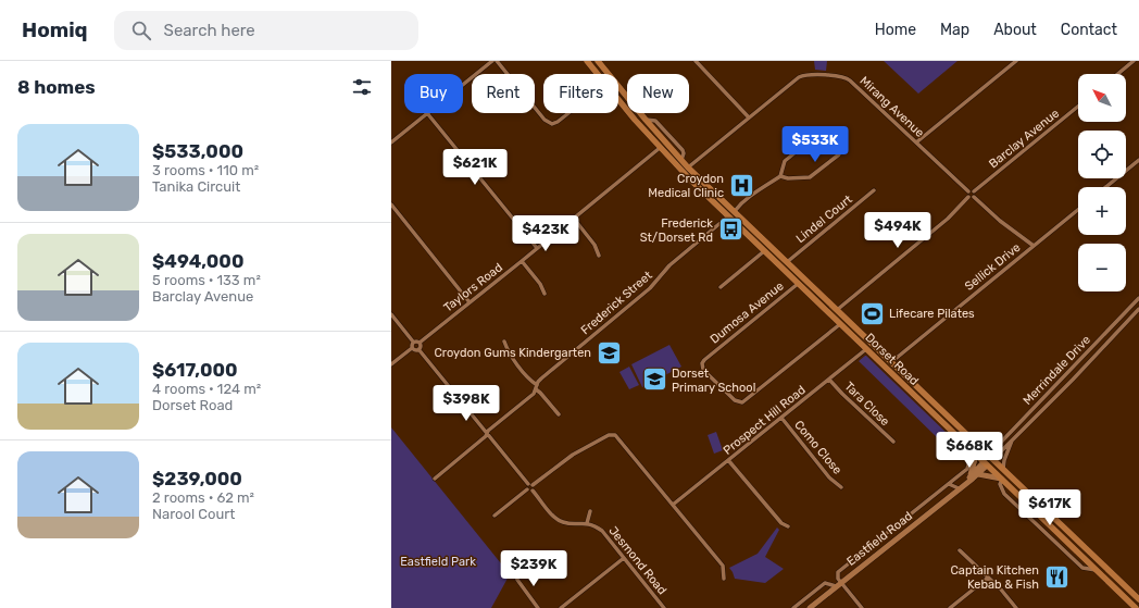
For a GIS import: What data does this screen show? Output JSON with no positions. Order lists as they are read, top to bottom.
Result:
{
  "streets": {
    "main road": ["Dorset Road", "Eastfield Road"],
    "street": [
      "Mirang Avenue",
      "Barclay Avenue",
      "Lindel Court",
      "Sellick Drive",
      "Taylors Road",
      "Frederick Street",
      "Dumosa Avenue",
      "Merrindale Drive",
      "Tara Close",
      "Prospect Hill Road",
      "Como Close",
      "Jesmond Road"
    ]
  },
  "crossings": [
    ["Mirang Avenue", "Barclay Avenue"],
    ["Mirang Avenue", "Dorset Road"],
    ["Lindel Court", "Dorset Road"],
    ["Sellick Drive", "Dorset Road"],
    ["Taylors Road", "Dorset Road"],
    ["Frederick Street", "Dorset Road"],
    ["Dumosa Avenue", "Dorset Road"],
    ["Dorset Road", "Merrindale Drive"],
    ["Dorset Road", "Prospect Hill Road"],
    ["Dorset Road", "Eastfield Road"],
    ["Merrindale Drive", "Eastfield Road"],
    ["Tara Close", "Prospect Hill Road"],
    ["Prospect Hill Road", "Como Close"]
  ],
  "parks": ["Eastfield Park"],
  "places": {
    "hospital": ["Croydon Medical Clinic"],
    "bus stop": ["Frederick St/Dorset Rd"],
    "sports": ["Lifecare Pilates"],
    "school or university": ["Croydon Gums Kindergarten", "Dorset Primary School"],
    "restaurant": ["Captain Kitchen Kebab & Fish"]
  },
  "north": "top left",
  "page": {
    "header": "Homiq",
    "search": "Search here",
    "nav": [
      "Home",
      "Map",
      "About",
      "Contact"
    ],
    "heading": "8 homes",
    "map_buttons": ["+", "−"],
    "chip": [
      "Buy",
      "Rent",
      "Filters",
      "New"
    ],
    "list": [
      {
        "name": "$533,000",
        "note": "3 rooms · 110 m² · Tanika Circuit"
      },
      {
        "name": "$494,000",
        "note": "5 rooms · 133 m² · Barclay Avenue"
      },
      {
        "name": "$617,000",
        "note": "4 rooms · 124 m² · Dorset Road"
      },
      {
        "name": "$239,000",
        "note": "2 rooms · 62 m² · Narool Court"
      }
    ],
    "price": [
      "$533K",
      "$621K",
      "$494K",
      "$423K",
      "$398K",
      "$668K",
      "$617K",
      "$239K"
    ]
  }
}
